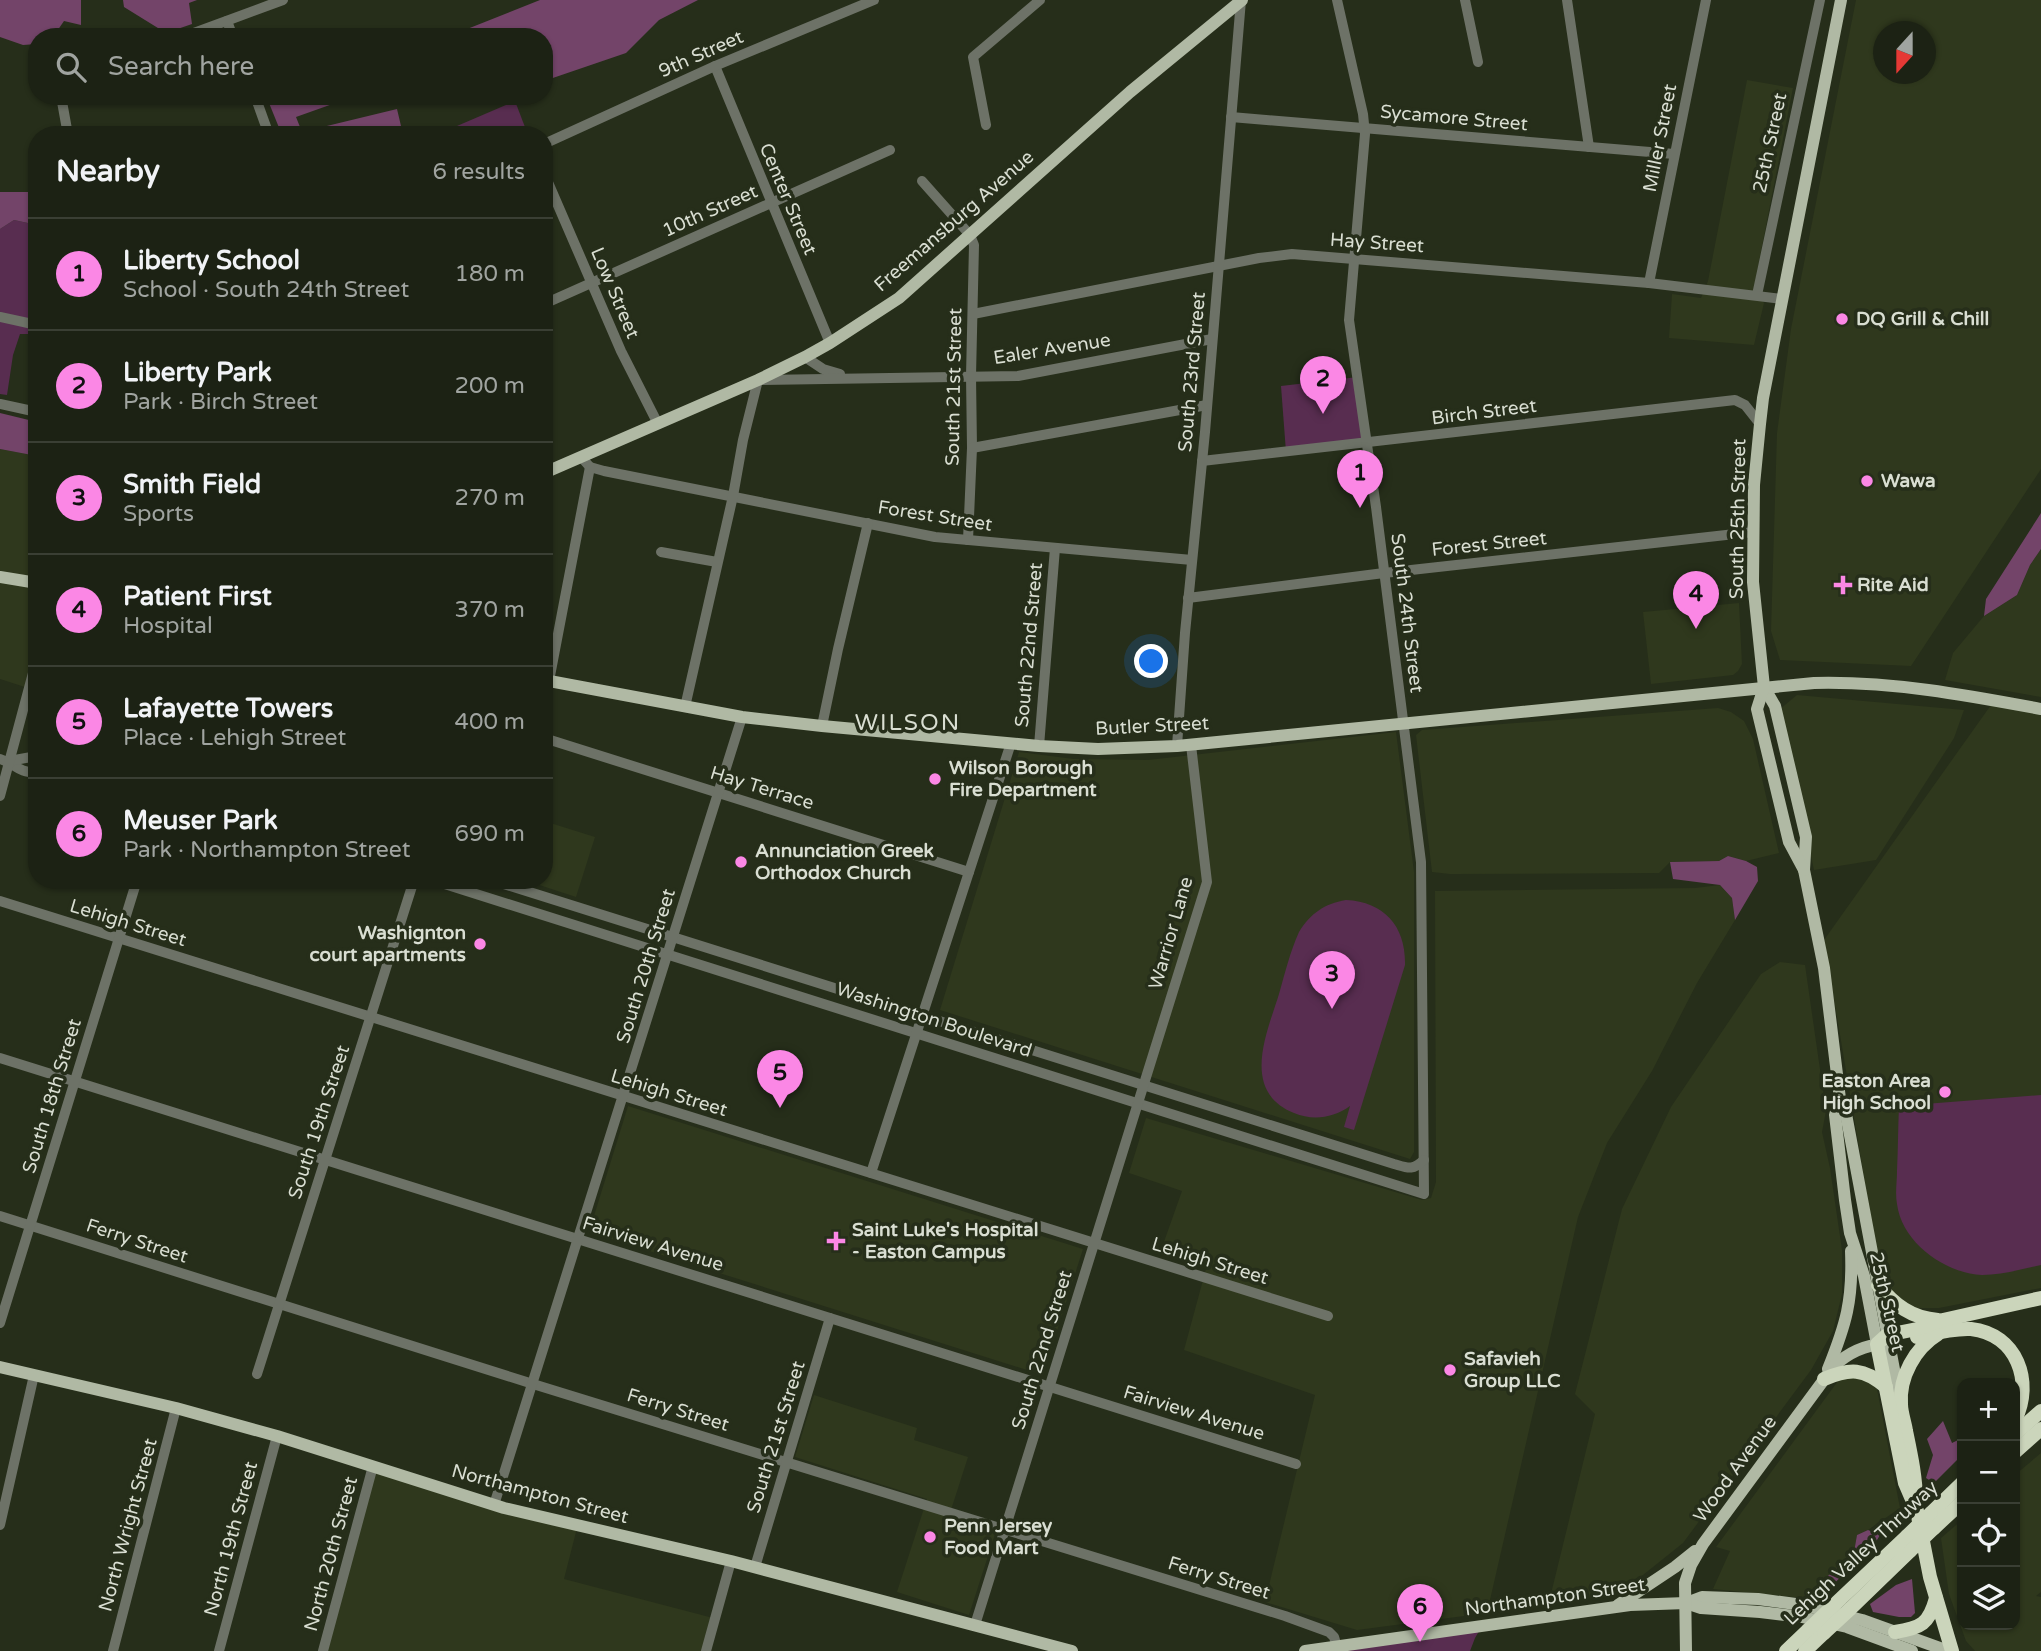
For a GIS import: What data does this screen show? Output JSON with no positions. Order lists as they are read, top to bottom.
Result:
{
  "streets": {
    "highway": ["25th Street", "Lehigh Valley Thruway"],
    "main road": [
      "Freemansburg Avenue",
      "South 25th Street",
      "Butler Street",
      "Wood Avenue",
      "Northampton Street"
    ],
    "street": [
      "9th Street",
      "Sycamore Street",
      "Miller Street",
      "Center Street",
      "10th Street",
      "Hay Street",
      "Low Street",
      "Ealer Avenue",
      "South 23rd Street",
      "South 21st Street",
      "Birch Street",
      "Forest Street",
      "South 24th Street",
      "South 22nd Street",
      "Hay Terrace",
      "Lehigh Street",
      "Warrior Lane",
      "South 20th Street",
      "Washington Boulevard",
      "South 18th Street",
      "South 19th Street",
      "Ferry Street",
      "Fairview Avenue",
      "North Wright Street",
      "North 19th Street",
      "North 20th Street"
    ]
  },
  "crossings": [
    ["9th Street", "Center Street"],
    ["Sycamore Street", "Miller Street"],
    ["Sycamore Street", "South 23rd Street"],
    ["Sycamore Street", "South 24th Street"],
    ["Miller Street", "Hay Street"],
    ["25th Street", "Hay Street"],
    ["25th Street", "South 25th Street"],
    ["25th Street", "Butler Street"],
    ["25th Street", "Wood Avenue"],
    ["25th Street", "Northampton Street"],
    ["25th Street", "Lehigh Valley Thruway"],
    ["Center Street", "10th Street"],
    ["Center Street", "Freemansburg Avenue"],
    ["10th Street", "Low Street"],
    ["Freemansburg Avenue", "Low Street"],
    ["Freemansburg Avenue", "Ealer Avenue"],
    ["Freemansburg Avenue", "South 23rd Street"],
    ["Freemansburg Avenue", "South 21st Street"],
    ["Freemansburg Avenue", "Forest Street"],
    ["Hay Street", "South 23rd Street"],
    ["Hay Street", "South 21st Street"],
    ["Hay Street", "South 25th Street"],
    ["Hay Street", "South 24th Street"],
    ["Ealer Avenue", "South 23rd Street"],
    ["Ealer Avenue", "South 21st Street"],
    ["South 23rd Street", "Birch Street"],
    ["South 23rd Street", "Forest Street"],
    ["South 23rd Street", "Butler Street"],
    ["South 21st Street", "Forest Street"],
    ["South 21st Street", "Ferry Street"],
    ["South 21st Street", "Fairview Avenue"],
    ["South 21st Street", "Northampton Street"],
    ["Birch Street", "South 25th Street"],
    ["Birch Street", "South 24th Street"],
    ["Forest Street", "South 25th Street"],
    ["Forest Street", "South 24th Street"],
    ["Forest Street", "South 22nd Street"],
    ["South 25th Street", "Butler Street"],
    ["South 24th Street", "Butler Street"],
    ["South 24th Street", "Washington Boulevard"],
    ["South 22nd Street", "Butler Street"],
    ["South 22nd Street", "Lehigh Street"],
    ["South 22nd Street", "Warrior Lane"],
    ["South 22nd Street", "Washington Boulevard"],
    ["South 22nd Street", "Ferry Street"],
    ["South 22nd Street", "Fairview Avenue"],
    ["South 22nd Street", "Northampton Street"],
    ["Butler Street", "Warrior Lane"],
    ["Butler Street", "South 20th Street"],
    ["Hay Terrace", "South 20th Street"],
    ["Lehigh Street", "South 20th Street"],
    ["Lehigh Street", "South 18th Street"],
    ["Lehigh Street", "South 19th Street"],
    ["Warrior Lane", "Washington Boulevard"],
    ["South 20th Street", "Washington Boulevard"],
    ["South 20th Street", "Ferry Street"],
    ["South 20th Street", "Fairview Avenue"],
    ["South 20th Street", "Northampton Street"],
    ["South 18th Street", "Ferry Street"],
    ["South 18th Street", "Fairview Avenue"],
    ["South 19th Street", "Ferry Street"],
    ["South 19th Street", "Fairview Avenue"],
    ["Ferry Street", "Northampton Street"],
    ["Wood Avenue", "Northampton Street"],
    ["Northampton Street", "North Wright Street"],
    ["Northampton Street", "North 19th Street"],
    ["Northampton Street", "North 20th Street"]
  ],
  "districts": ["WILSON"],
  "places": {
    "other": [
      "DQ Grill & Chill",
      "Wawa",
      "Wilson Borough Fire Department",
      "Annunciation Greek Orthodox Church",
      "Washignton court apartments",
      "Easton Area High School",
      "Safavieh Group LLC",
      "Penn Jersey Food Mart"
    ],
    "health": ["Rite Aid", "Saint Luke's Hospital - Easton Campus"]
  },
  "north": "bottom",
  "page": {
    "search": "Search here",
    "heading": ["Nearby", "6 results"],
    "list": [
      {
        "mark": "1",
        "name": "Liberty School",
        "note": "School · South 24th Street",
        "value": "180 m"
      },
      {
        "mark": "2",
        "name": "Liberty Park",
        "note": "Park · Birch Street",
        "value": "200 m"
      },
      {
        "mark": "3",
        "name": "Smith Field",
        "note": "Sports",
        "value": "270 m"
      },
      {
        "mark": "4",
        "name": "Patient First",
        "note": "Hospital",
        "value": "370 m"
      },
      {
        "mark": "5",
        "name": "Lafayette Towers",
        "note": "Place · Lehigh Street",
        "value": "400 m"
      },
      {
        "mark": "6",
        "name": "Meuser Park",
        "note": "Park · Northampton Street",
        "value": "690 m"
      }
    ],
    "pins": [
      "2",
      "1",
      "4",
      "3",
      "5",
      "6"
    ],
    "map_buttons": ["+", "−"]
  }
}
